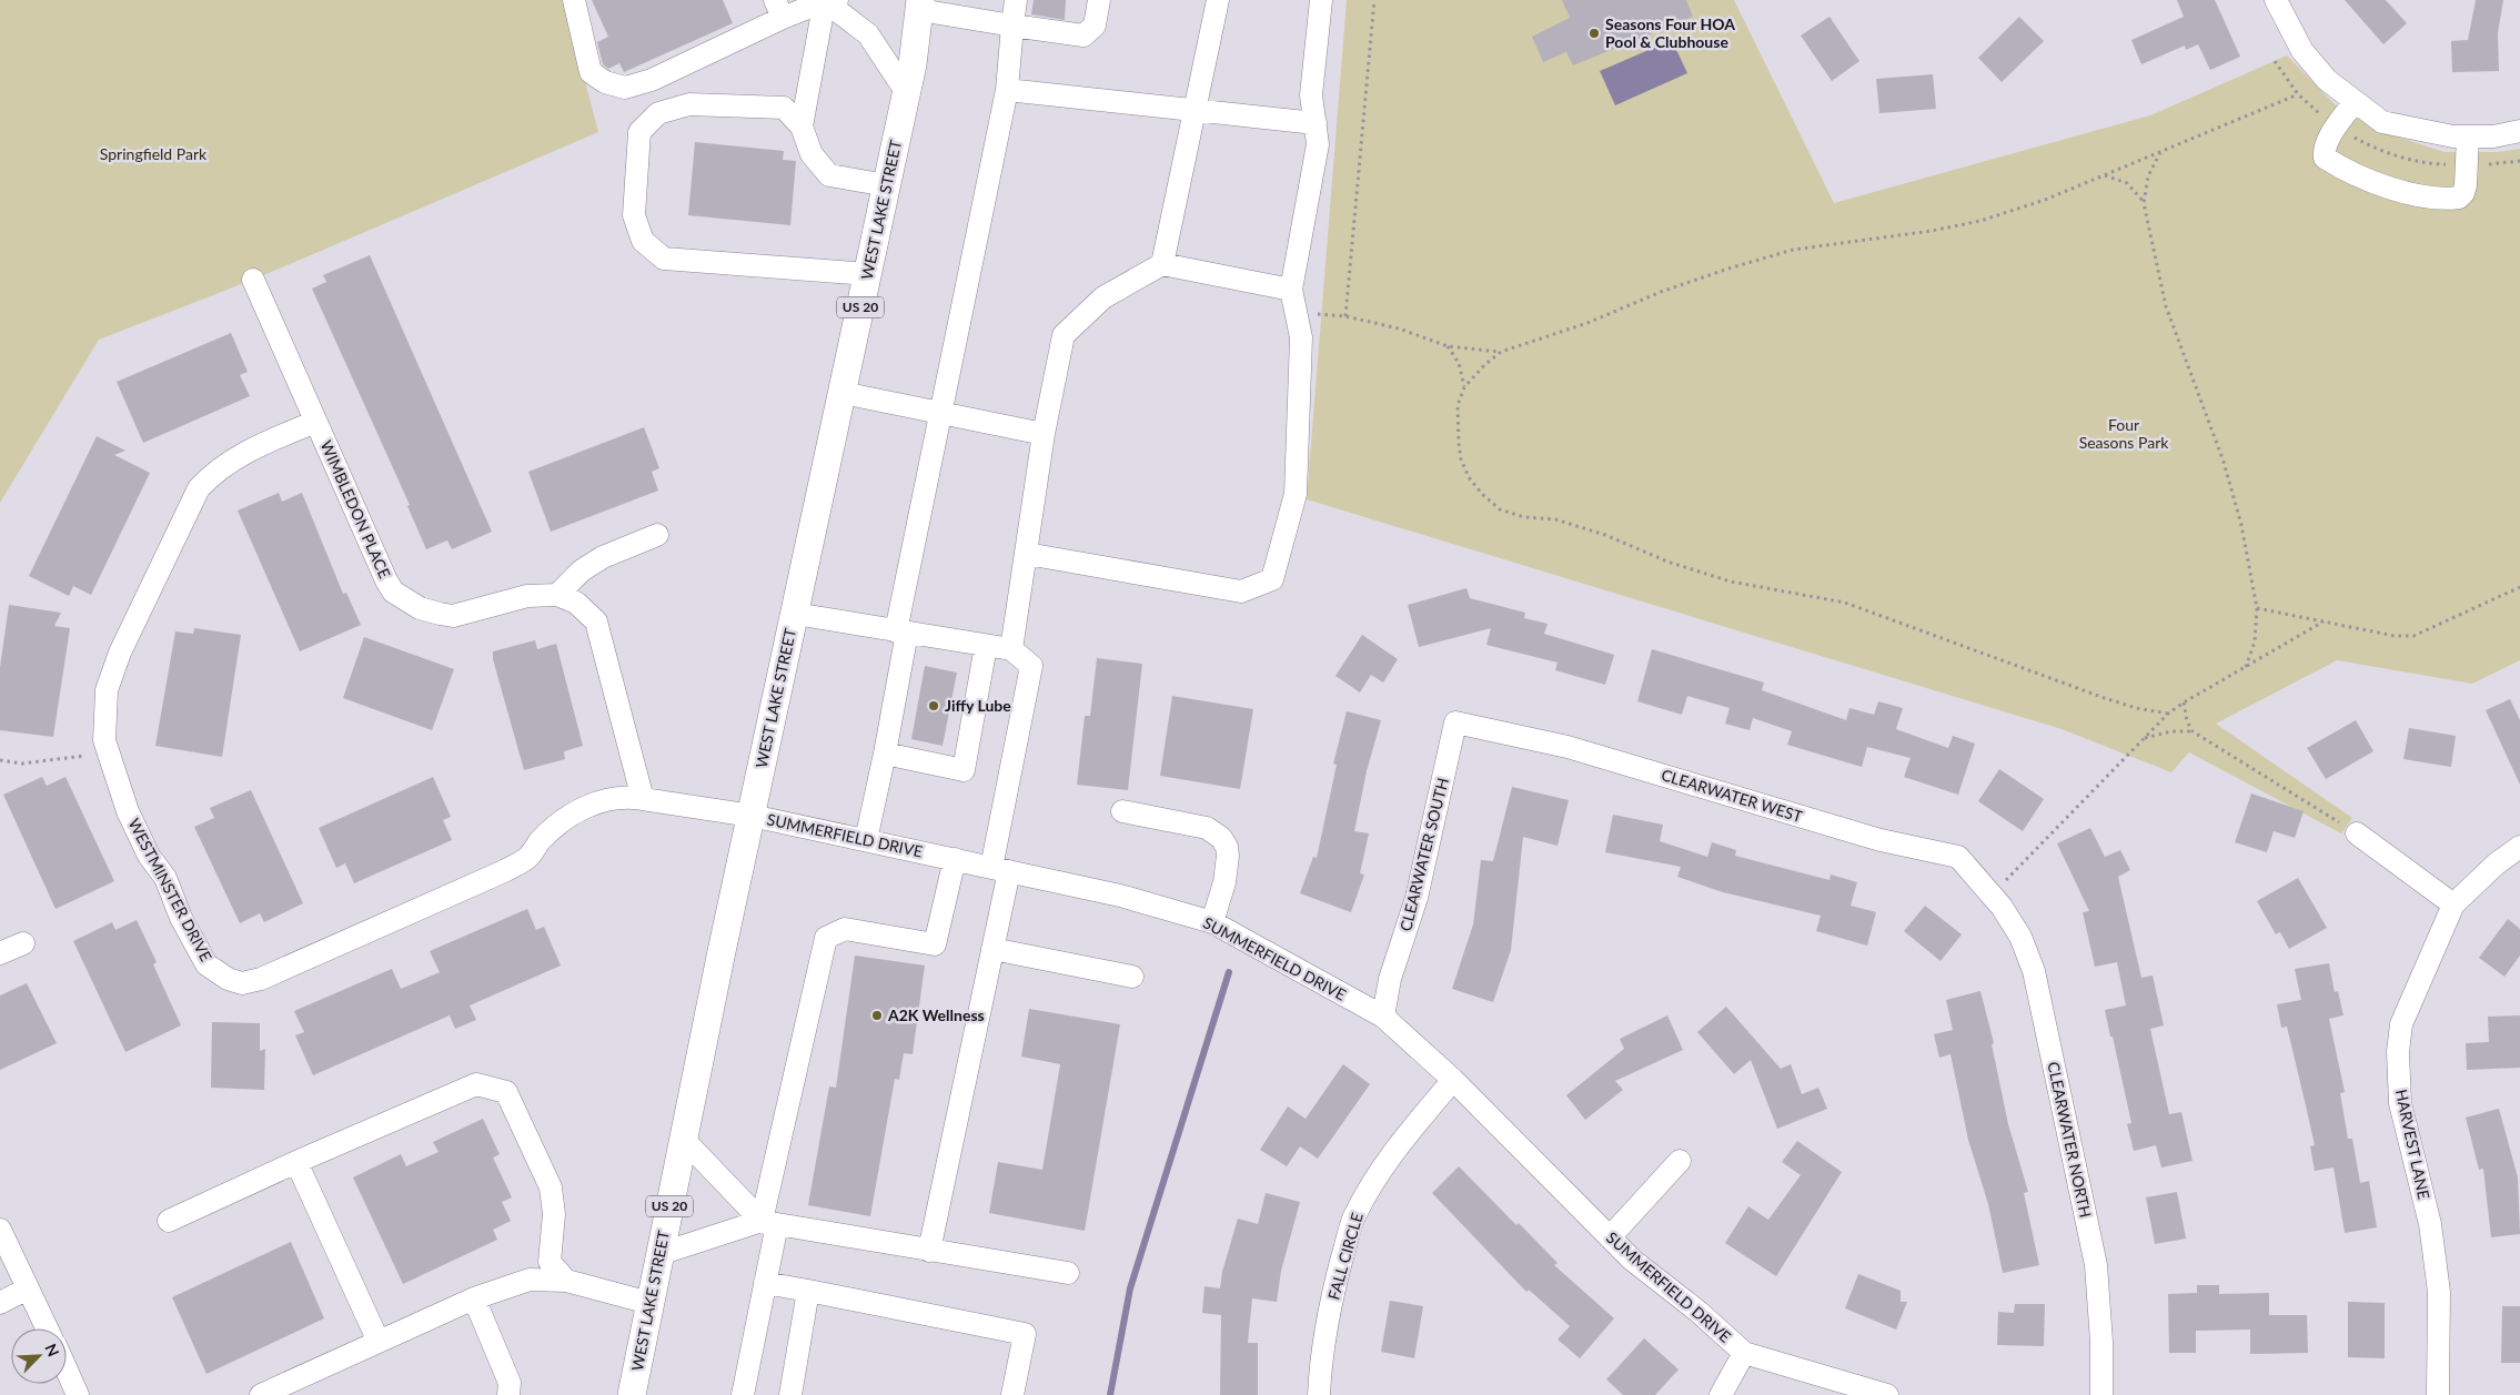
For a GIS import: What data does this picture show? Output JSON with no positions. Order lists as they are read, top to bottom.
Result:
{
  "streets": {
    "main road": ["WEST LAKE STREET", "US 20"],
    "street": [
      "WIMBLEDON PLACE",
      "CLEARWATER WEST",
      "SUMMERFIELD DRIVE",
      "CLEARWATER SOUTH",
      "WESTMINSTER DRIVE",
      "CLEARWATER NORTH",
      "HARVEST LANE",
      "FALL CIRCLE"
    ]
  },
  "crossings": [
    ["WEST LAKE STREET", "SUMMERFIELD DRIVE"],
    ["WIMBLEDON PLACE", "WESTMINSTER DRIVE"],
    ["CLEARWATER WEST", "CLEARWATER SOUTH"],
    ["CLEARWATER WEST", "CLEARWATER NORTH"],
    ["SUMMERFIELD DRIVE", "CLEARWATER SOUTH"],
    ["SUMMERFIELD DRIVE", "WESTMINSTER DRIVE"],
    ["SUMMERFIELD DRIVE", "FALL CIRCLE"]
  ],
  "parks": ["Springfield Park", "Four Seasons Park"],
  "places": ["Seasons Four HOA Pool & Clubhouse", "Jiffy Lube", "A2K Wellness"],
  "north": "top right"
}
